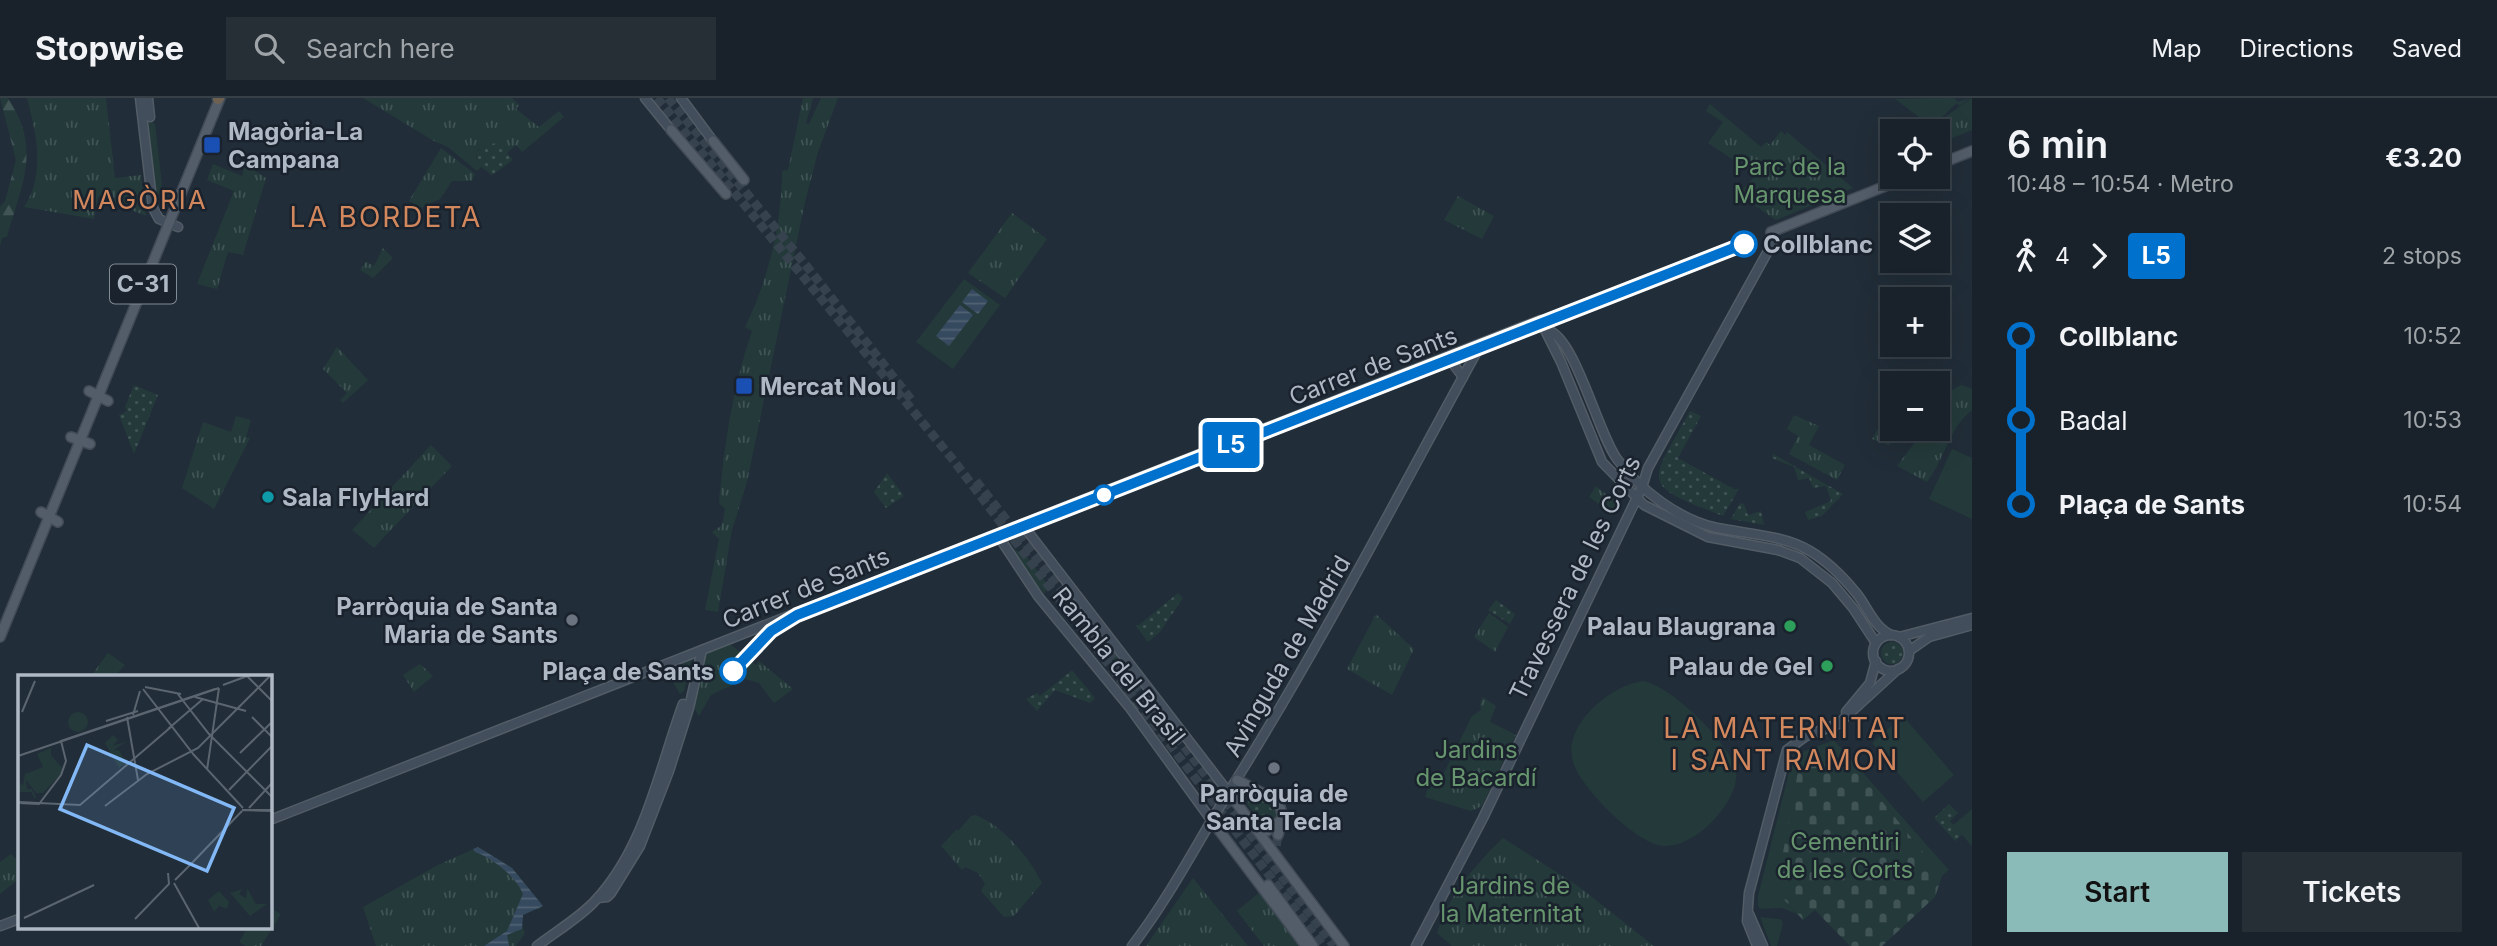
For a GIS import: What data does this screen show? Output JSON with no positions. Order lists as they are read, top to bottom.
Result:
{
  "streets": {
    "main road": ["C-31"],
    "street": [
      "Carrer de Sants",
      "Travessera de les Corts",
      "Avinguda de Madrid",
      "Rambla del Brasil"
    ]
  },
  "crossings": [
    ["Carrer de Sants", "Avinguda de Madrid"],
    ["Carrer de Sants", "Rambla del Brasil"],
    ["Avinguda de Madrid", "Rambla del Brasil"]
  ],
  "districts": ["MAGÒRIA", "LA BORDETA", "LA MATERNITAT I SANT RAMON"],
  "parks": [
    "Parc de la Marquesa",
    "Jardins de Bacardí",
    "Cementiri de les Corts",
    "Jardins de la Maternitat"
  ],
  "places": {
    "transit": ["Magòria-La Campana", "Mercat Nou"],
    "other": [
      "Collblanc",
      "Sala FlyHard",
      "Parròquia de Santa Maria de Sants",
      "Palau Blaugrana",
      "Palau de Gel",
      "Plaça de Sants",
      "Parròquia de Santa Tecla"
    ]
  },
  "lines": ["metro line L5"],
  "page": {
    "header": "Stopwise",
    "search": "Search here",
    "nav": ["Map", "Directions", "Saved"],
    "on_map": "L5",
    "heading": ["6 min", "10:48 – 10:54 · Metro", "€3.20"],
    "map_buttons": ["+", "−"],
    "legs": ["4", "L5", "2 stops"],
    "list": [
      {
        "name": "Collblanc",
        "value": "10:52"
      },
      {
        "name": "Badal",
        "value": "10:53"
      },
      {
        "name": "Plaça de Sants",
        "value": "10:54"
      }
    ],
    "buttons": ["Start", "Tickets"]
  }
}
